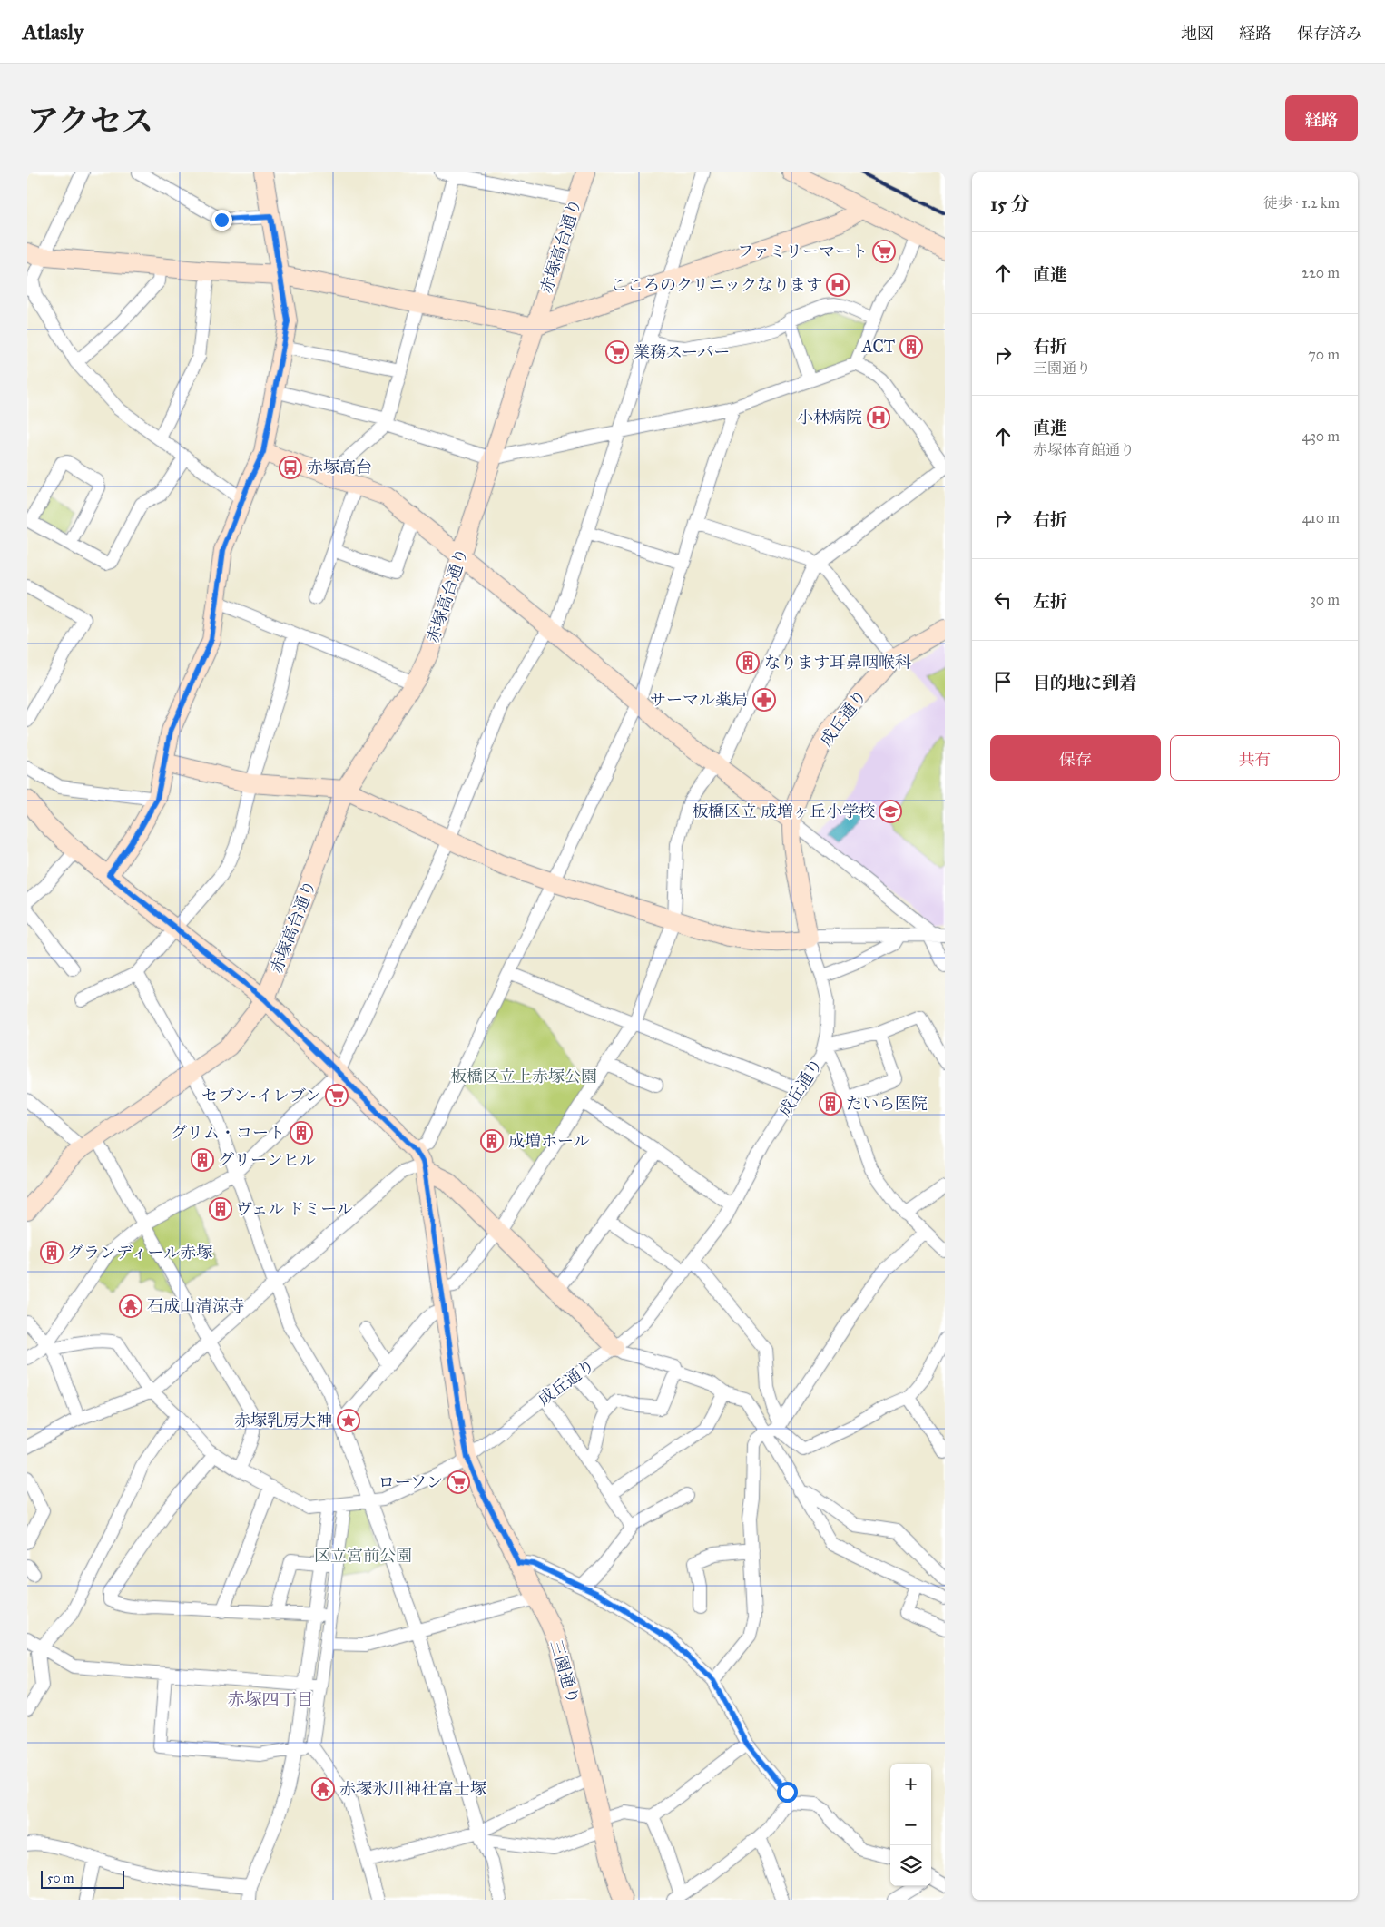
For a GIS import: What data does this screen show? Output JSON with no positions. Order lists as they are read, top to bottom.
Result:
{
  "streets": {
    "street": ["赤塚高台通り", "成丘通り", "三園通り"]
  },
  "crossings": [
    ["成丘通り", "三園通り"]
  ],
  "districts": ["赤塚四丁目"],
  "parks": ["板橋区立上赤塚公園", "区立宮前公園"],
  "places": {
    "supermarket": [
      "ファミリーマート",
      "業務スーパー",
      "セブン-イレブン",
      "ローソン"
    ],
    "hospital": ["こころのクリニックなります", "小林病院"],
    "building": [
      "ACT",
      "なります耳鼻咽喉科",
      "たいら医院",
      "グリム・コート",
      "成増ホール",
      "グリーンヒル",
      "ヴェル ドミール",
      "グランディール赤塚"
    ],
    "bus stop": ["赤塚高台"],
    "pharmacy": ["サーマル薬局"],
    "school or university": ["板橋区立 成増ヶ丘小学校"],
    "temple": ["石成山清涼寺", "赤塚氷川神社富士塚"],
    "place": ["赤塚乳房大神"]
  },
  "scale_bar": "50 m",
  "page": {
    "header": "Atlasly",
    "nav": ["地図", "経路", "保存済み"],
    "title": "アクセス",
    "buttons": [
      "経路",
      ["保存", "共有"]
    ],
    "heading": ["15 分", "徒歩 · 1.2 km"],
    "list": [
      ["直進", "220 m"],
      ["右折", "三園通り", "70 m"],
      ["直進", "赤塚体育館通り", "430 m"],
      ["右折", "410 m"],
      ["左折", "30 m"],
      "目的地に到着"
    ],
    "map_buttons": ["+", "−"],
    "scale": "50 m"
  }
}
